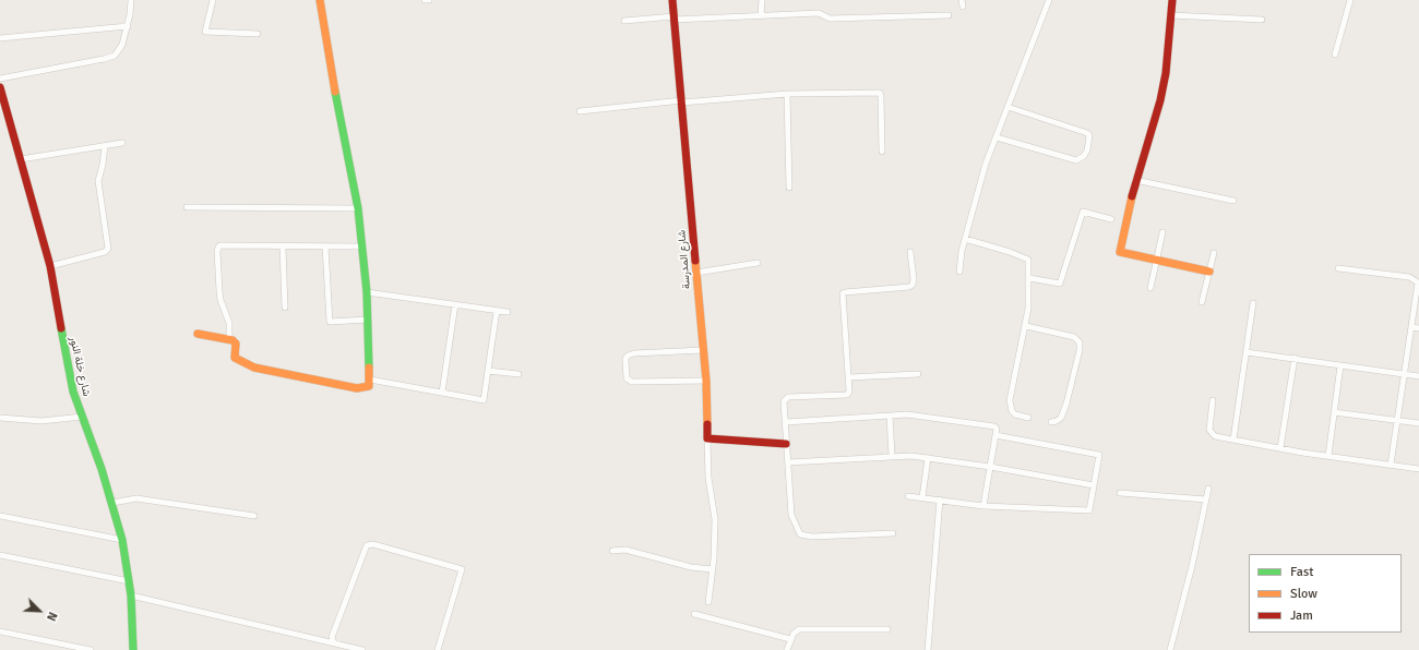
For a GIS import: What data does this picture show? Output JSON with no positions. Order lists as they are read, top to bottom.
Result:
{
  "streets": {
    "street": ["شارع المدرسة", "شارع خلة النور"]
  },
  "legend": ["Fast", "Slow", "Jam"],
  "north": "bottom right"
}
